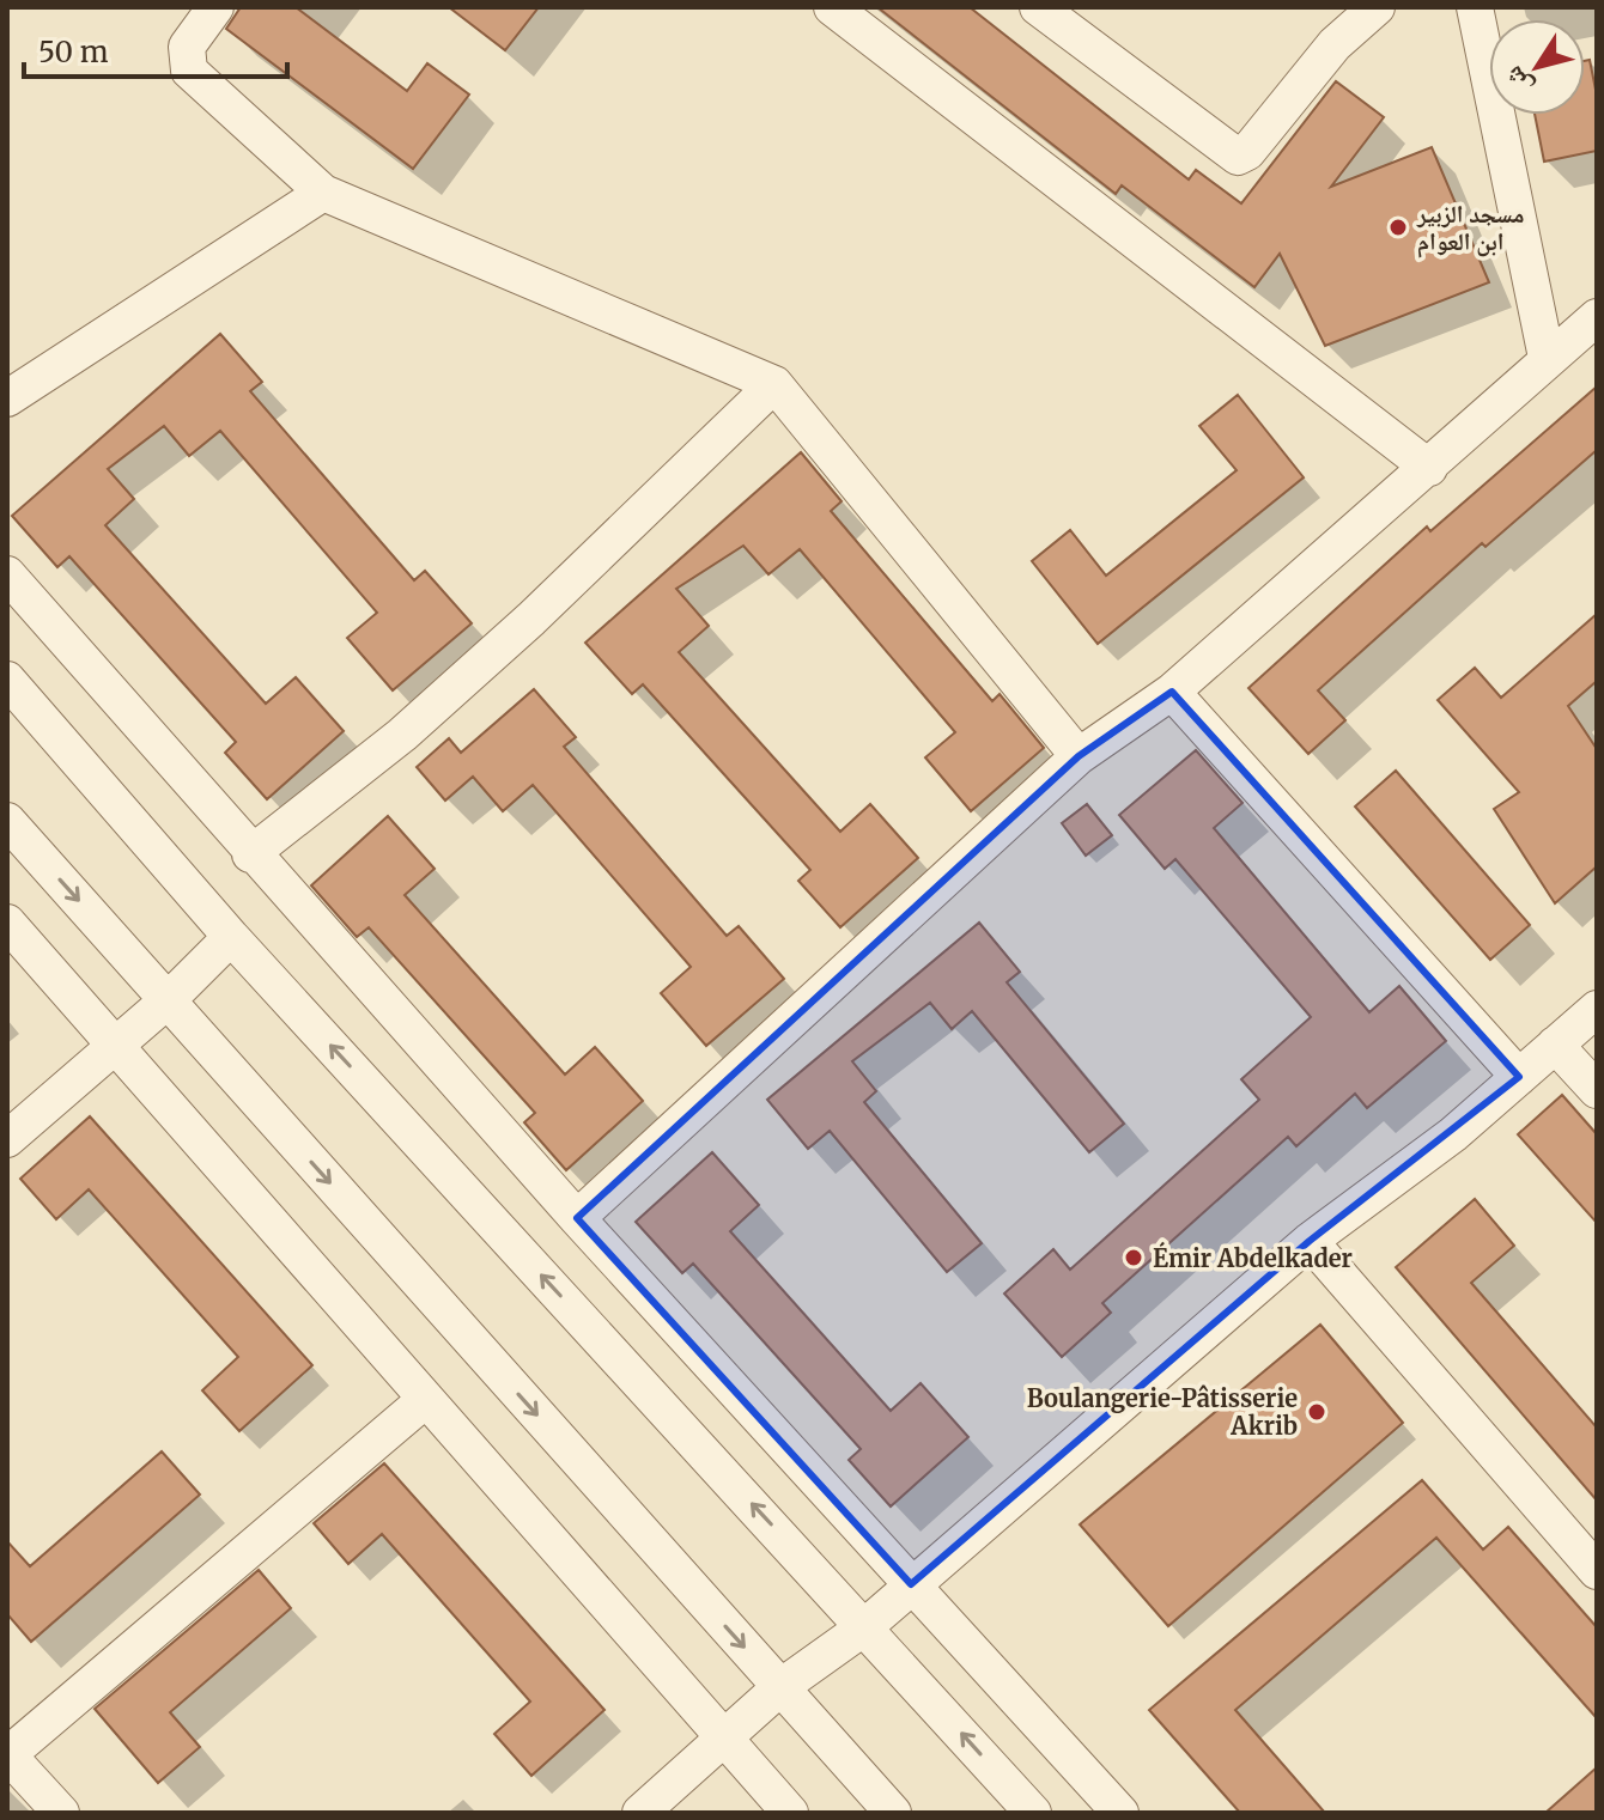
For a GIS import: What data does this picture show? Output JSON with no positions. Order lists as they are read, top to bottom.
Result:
{
  "places": ["مسجد الزبير ابن العوام", "Émir Abdelkader", "Boulangerie-Pâtisserie Akrib"],
  "scale_bar": "50 m",
  "north": "bottom left"
}
